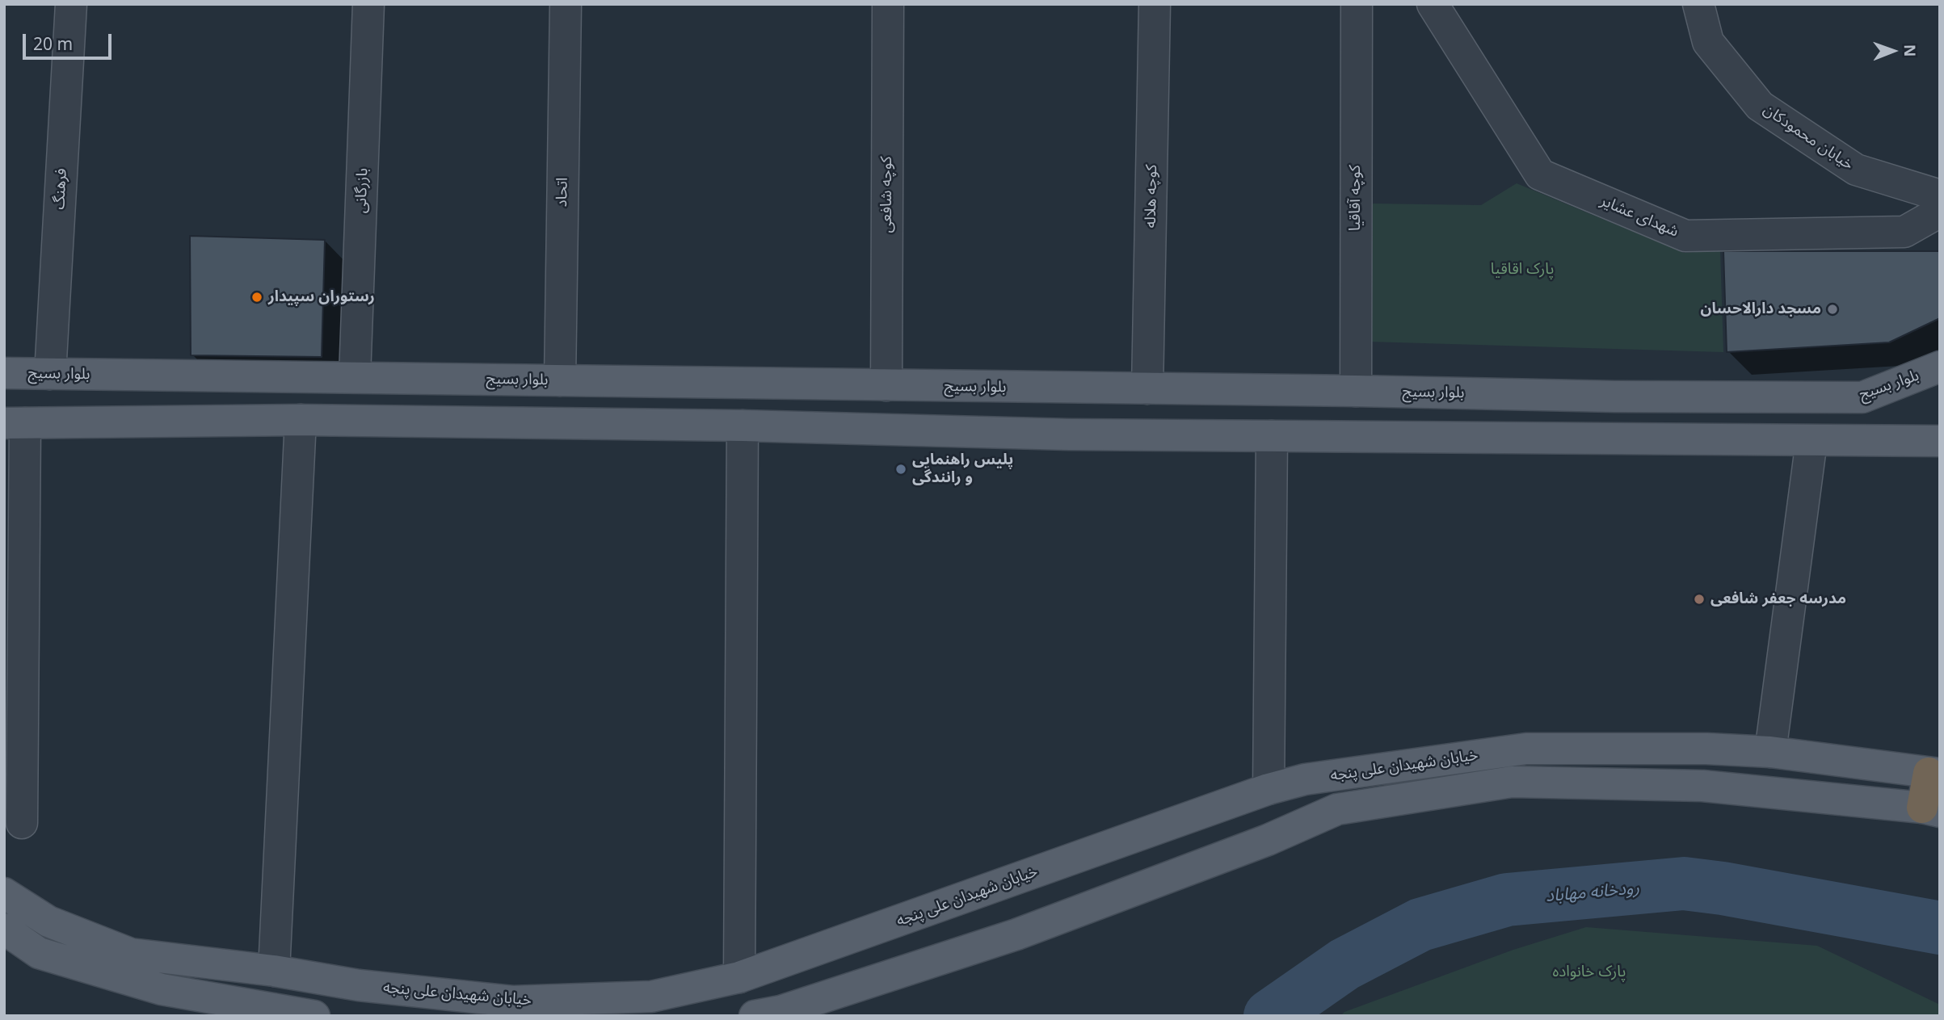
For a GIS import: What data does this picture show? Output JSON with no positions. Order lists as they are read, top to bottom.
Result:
{
  "streets": {
    "main road": ["بلوار بسیج", "خیابان شهیدان علی پنجه"],
    "street": [
      "خیابان محمودکان",
      "فرهنگ",
      "بازرگانی",
      "اتحاد",
      "کوچه شافعی",
      "کوچه هلاله",
      "کوچه آقاقیا",
      "شهدای عشایر"
    ]
  },
  "crossings": [
    ["فرهنگ", "بلوار بسیج"],
    ["بازرگانی", "بلوار بسیج"],
    ["اتحاد", "بلوار بسیج"],
    ["کوچه شافعی", "بلوار بسیج"],
    ["کوچه هلاله", "بلوار بسیج"],
    ["کوچه آقاقیا", "بلوار بسیج"]
  ],
  "water": ["رودخانه مهاباد"],
  "parks": ["پارک اقاقیا", "پارک خانواده"],
  "places": [
    "رستوران سپیدار",
    "مسجد دارالاحسان",
    "پلیس راهنمایی و رانندگی",
    "مدرسه جعفر شافعی"
  ],
  "scale_bar": "20 m",
  "north": "right"
}
